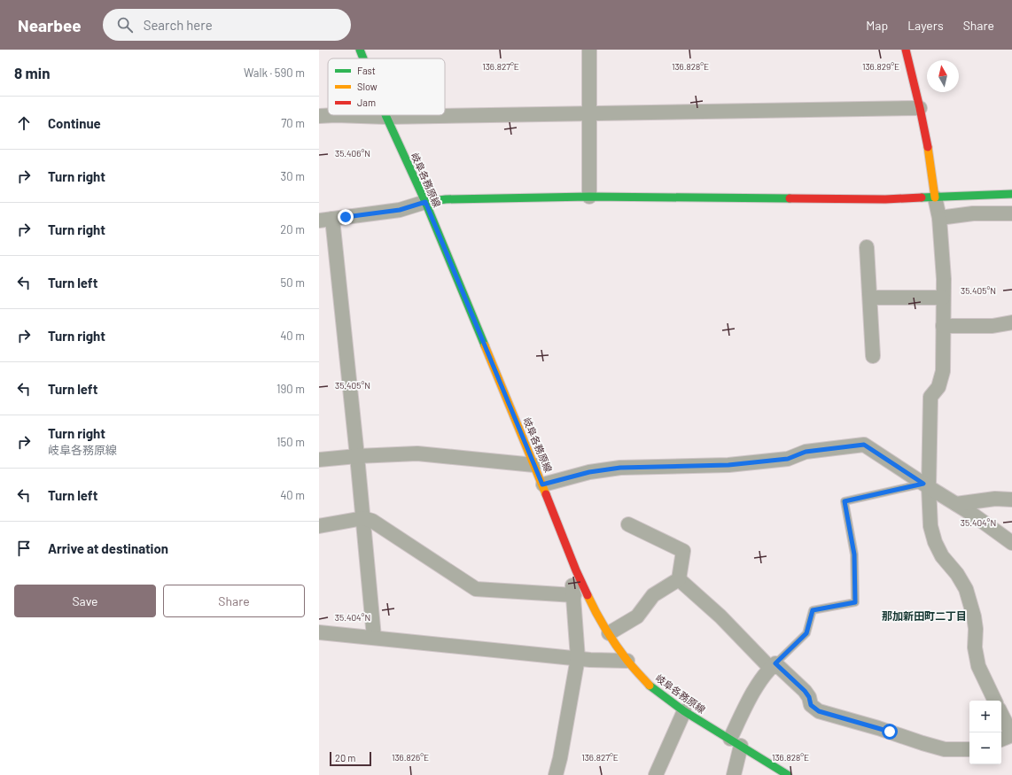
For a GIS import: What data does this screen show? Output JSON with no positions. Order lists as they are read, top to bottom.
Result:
{
  "streets": {
    "main road": ["岐阜各務原線"]
  },
  "districts": ["那加新田町二丁目"],
  "legend": ["Fast", "Slow", "Jam"],
  "scale_bar": "20 m",
  "north": "top",
  "page": {
    "header": "Nearbee",
    "search": "Search here",
    "nav": ["Map", "Layers", "Share"],
    "heading": ["8 min", "Walk · 590 m"],
    "list": [
      ["Continue", "70 m"],
      ["Turn right", "30 m"],
      ["Turn right", "20 m"],
      ["Turn left", "50 m"],
      ["Turn right", "40 m"],
      ["Turn left", "190 m"],
      ["Turn right", "岐阜各務原線", "150 m"],
      ["Turn left", "40 m"],
      "Arrive at destination"
    ],
    "buttons": ["Save", "Share"],
    "map_buttons": ["+", "−"],
    "scale": "20 m"
  },
  "coordinates": [
    "136.827°E",
    "136.828°E",
    "136.829°E",
    "35.406°N",
    "35.405°N",
    "35.404°N",
    "136.826°E"
  ]
}
